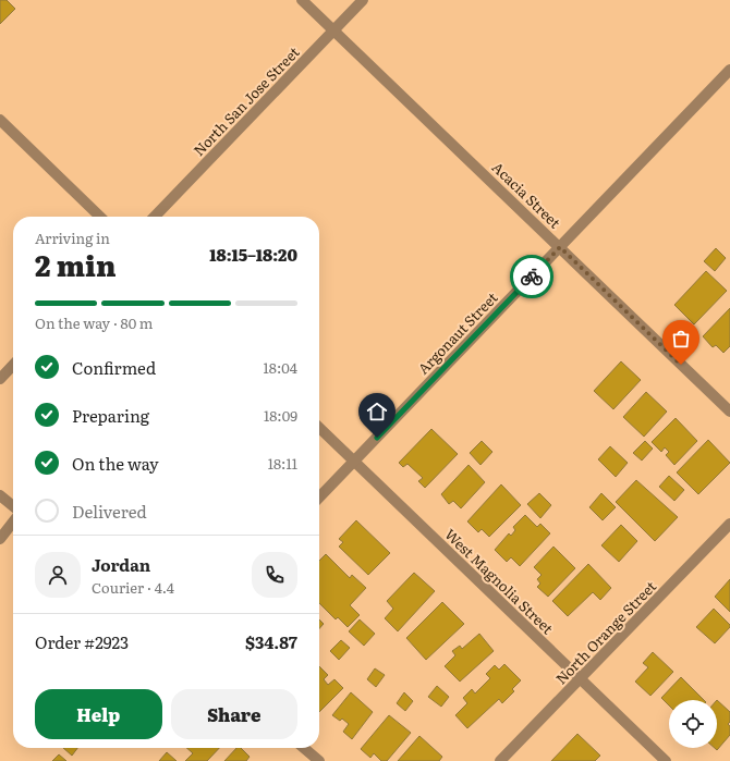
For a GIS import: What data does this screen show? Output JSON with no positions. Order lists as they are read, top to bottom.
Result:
{
  "streets": {
    "street": [
      "North San Jose Street",
      "Acacia Street",
      "Argonaut Street",
      "West Magnolia Street",
      "North Orange Street"
    ]
  },
  "crossings": [
    ["North San Jose Street", "Acacia Street"],
    ["Acacia Street", "Argonaut Street"],
    ["Argonaut Street", "West Magnolia Street"],
    ["West Magnolia Street", "North Orange Street"]
  ],
  "page": {
    "heading": ["2 min", "Arriving in", "18:15–18:20"],
    "panel": [
      "Jordan",
      "Courier · 4.4",
      "Order #2923",
      "$34.87"
    ],
    "bar": "On the way · 80 m",
    "list": [
      ["Confirmed", "18:04"],
      ["Preparing", "18:09"],
      ["On the way", "18:11"],
      "Delivered"
    ],
    "buttons": ["Help", "Share"]
  }
}
